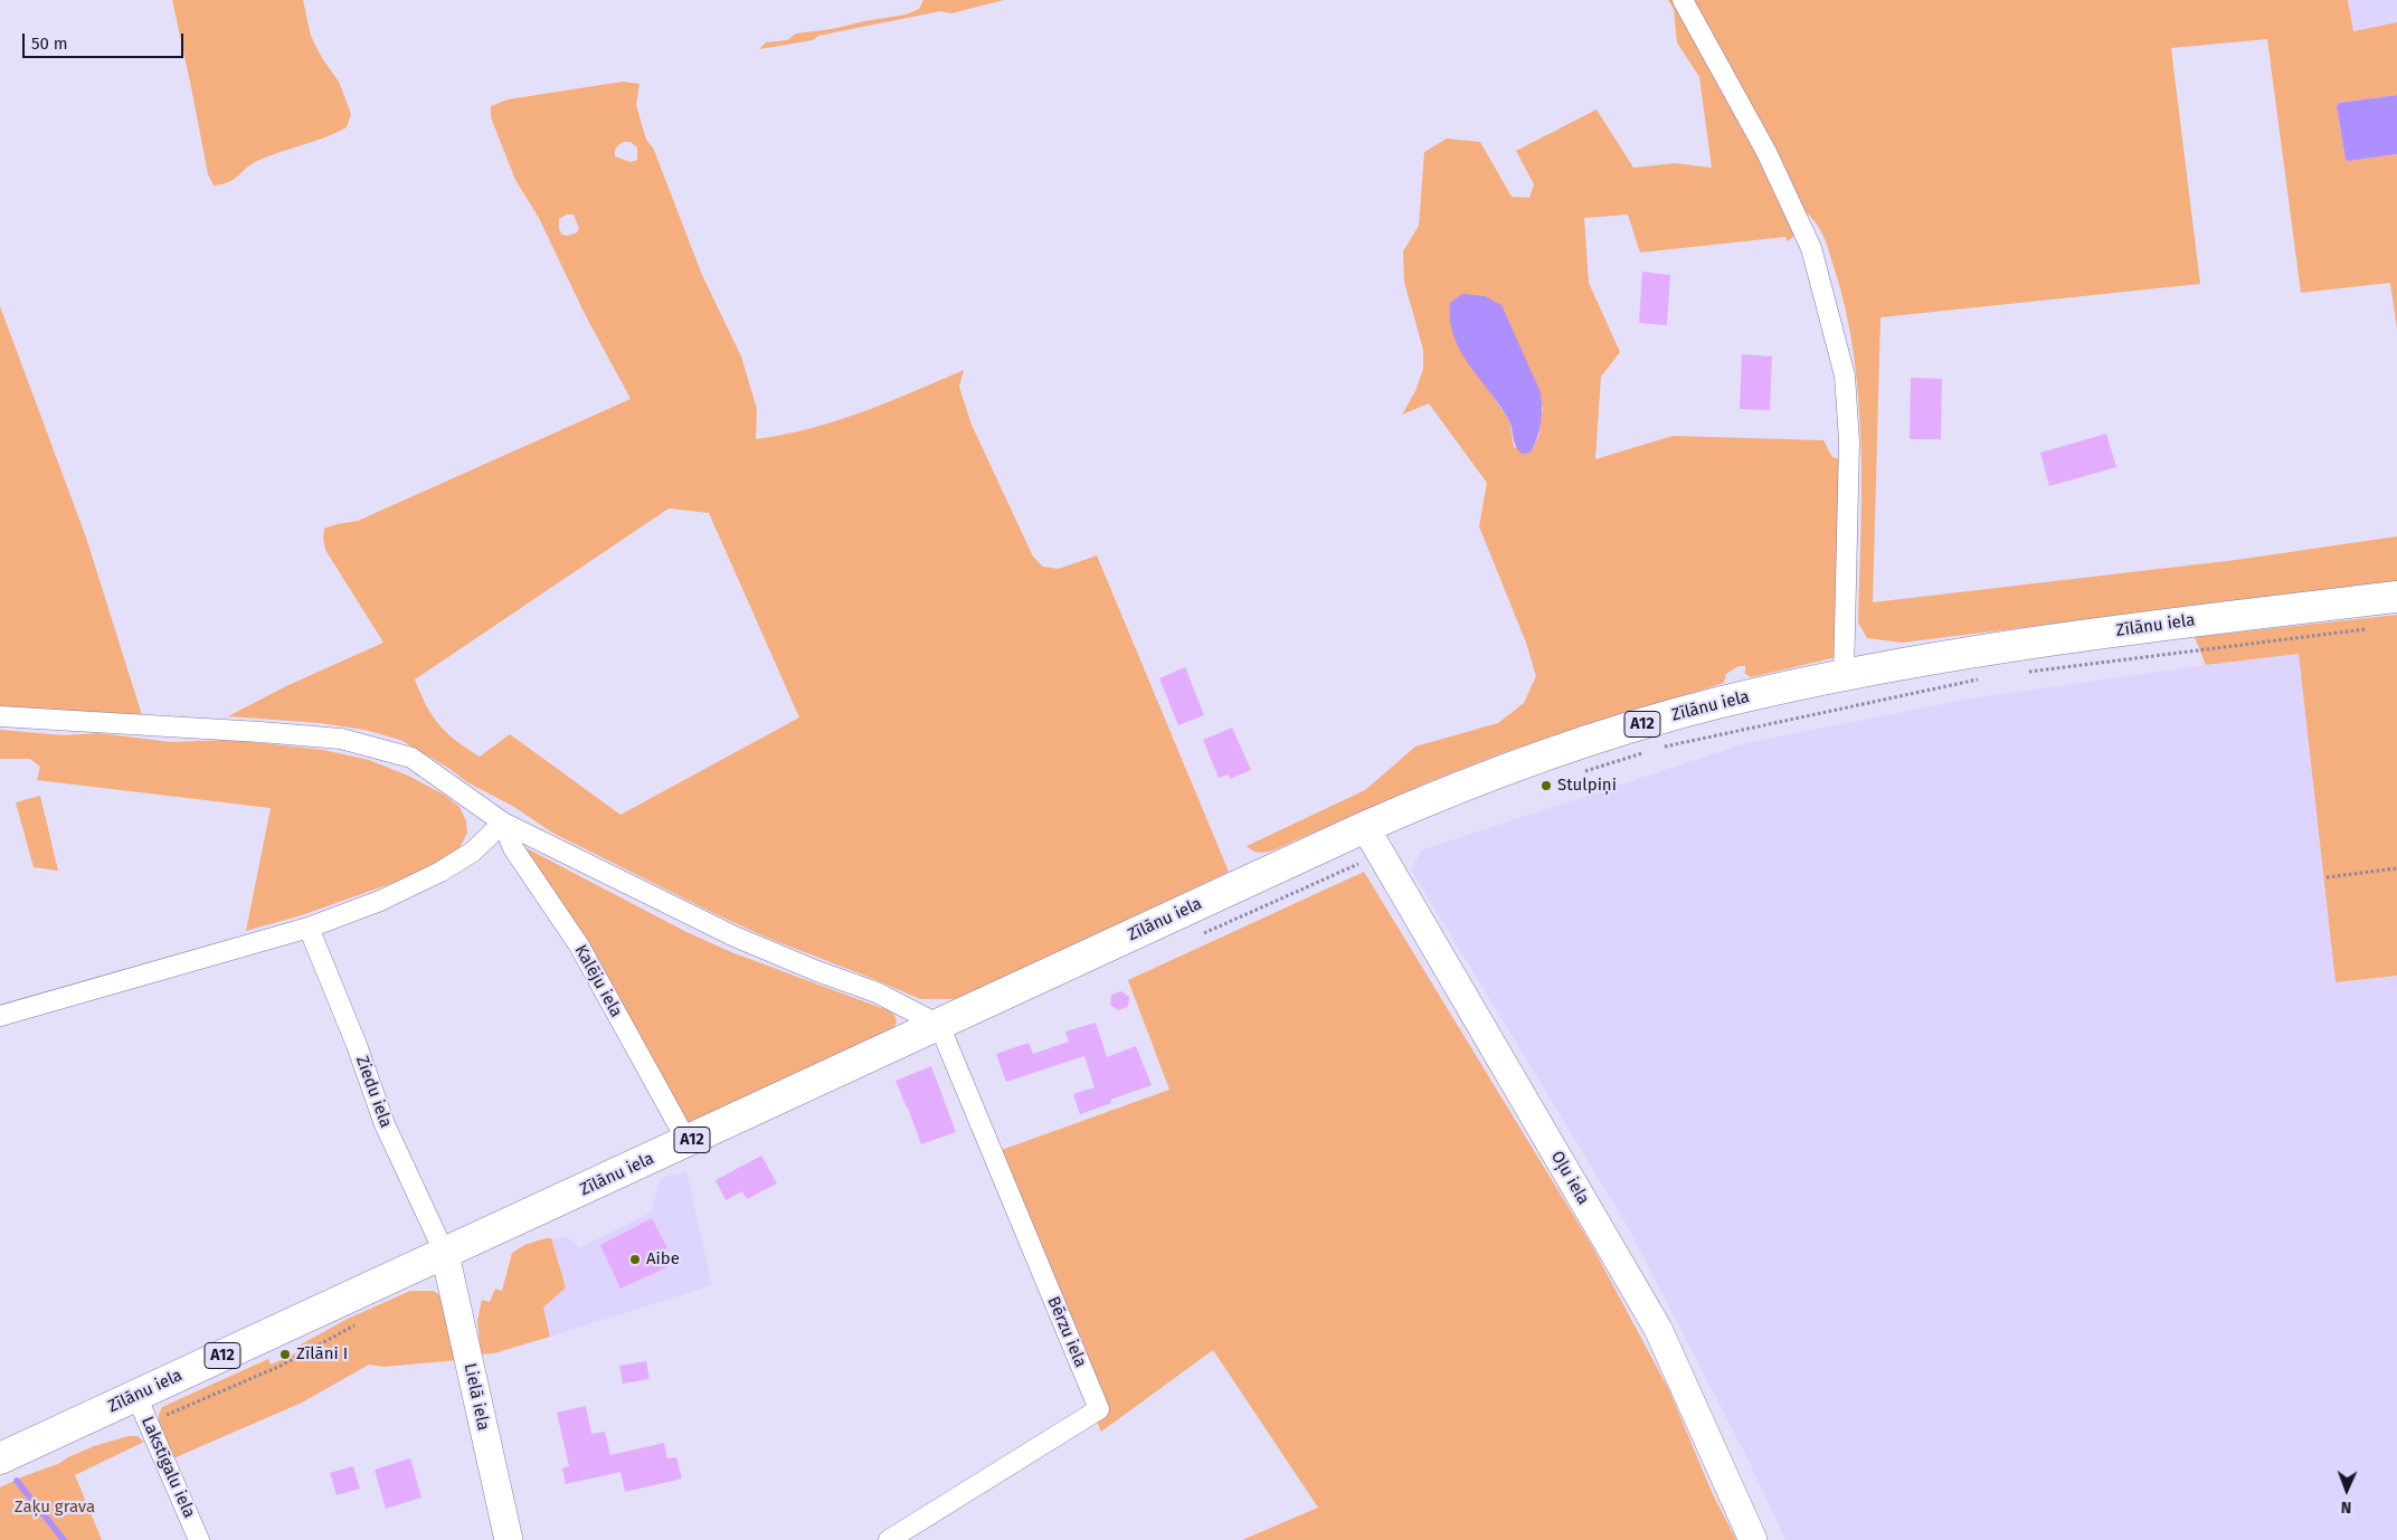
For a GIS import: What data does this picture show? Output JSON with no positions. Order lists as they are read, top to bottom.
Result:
{
  "streets": {
    "highway": ["Zīlānu iela", "A12"],
    "street": [
      "Kalēju iela",
      "Ziedu iela",
      "Oļu iela",
      "Bērzu iela",
      "Lielā iela",
      "Lakstīgalu iela"
    ]
  },
  "crossings": [
    ["Zīlānu iela", "Kalēju iela"],
    ["Zīlānu iela", "Ziedu iela"],
    ["Zīlānu iela", "Oļu iela"],
    ["Zīlānu iela", "Bērzu iela"],
    ["Zīlānu iela", "Lielā iela"],
    ["Zīlānu iela", "Lakstīgalu iela"],
    ["Ziedu iela", "Lielā iela"]
  ],
  "parks": ["Zaķu grava"],
  "places": ["Stulpiņi", "Aibe", "Zīlāni I"],
  "scale_bar": "50 m",
  "north": "bottom"
}
